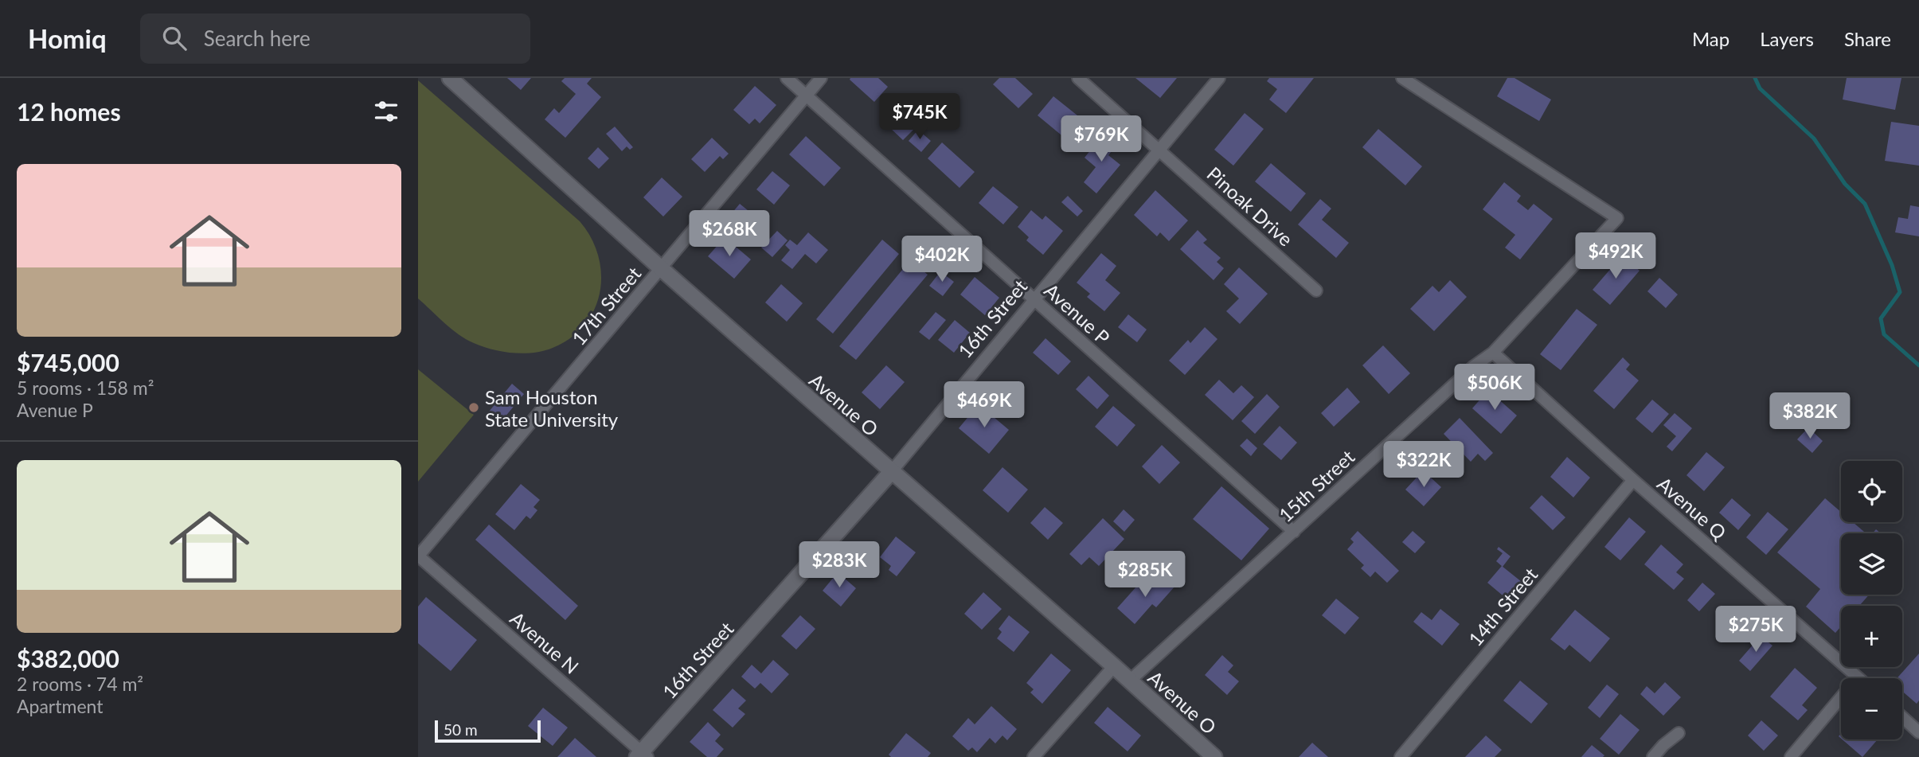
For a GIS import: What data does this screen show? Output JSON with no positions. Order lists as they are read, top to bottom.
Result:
{
  "streets": {
    "street": [
      "Pinoak Drive",
      "17th Street",
      "Avenue P",
      "16th Street",
      "Avenue O",
      "15th Street",
      "Avenue Q",
      "14th Street",
      "Avenue N"
    ]
  },
  "crossings": [
    ["Pinoak Drive", "16th Street"],
    ["17th Street", "Avenue P"],
    ["17th Street", "Avenue O"],
    ["17th Street", "Avenue N"],
    ["Avenue P", "16th Street"],
    ["Avenue P", "15th Street"],
    ["16th Street", "Avenue O"],
    ["16th Street", "Avenue N"],
    ["Avenue O", "15th Street"],
    ["15th Street", "Avenue Q"],
    ["Avenue Q", "14th Street"]
  ],
  "places": ["Sam Houston State University"],
  "scale_bar": "50 m",
  "page": {
    "header": "Homiq",
    "search": "Search here",
    "nav": ["Map", "Layers", "Share"],
    "heading": "12 homes",
    "price": [
      "$745K",
      "$769K",
      "$268K",
      "$492K",
      "$402K",
      "$506K",
      "$469K",
      "$382K",
      "$322K",
      "$283K",
      "$285K",
      "$275K"
    ],
    "list": [
      {
        "name": "$745,000",
        "note": "5 rooms · 158 m² · Avenue P"
      },
      {
        "name": "$382,000",
        "note": "2 rooms · 74 m² · Apartment"
      }
    ],
    "map_buttons": ["+", "−"],
    "scale": "50 m"
  }
}
